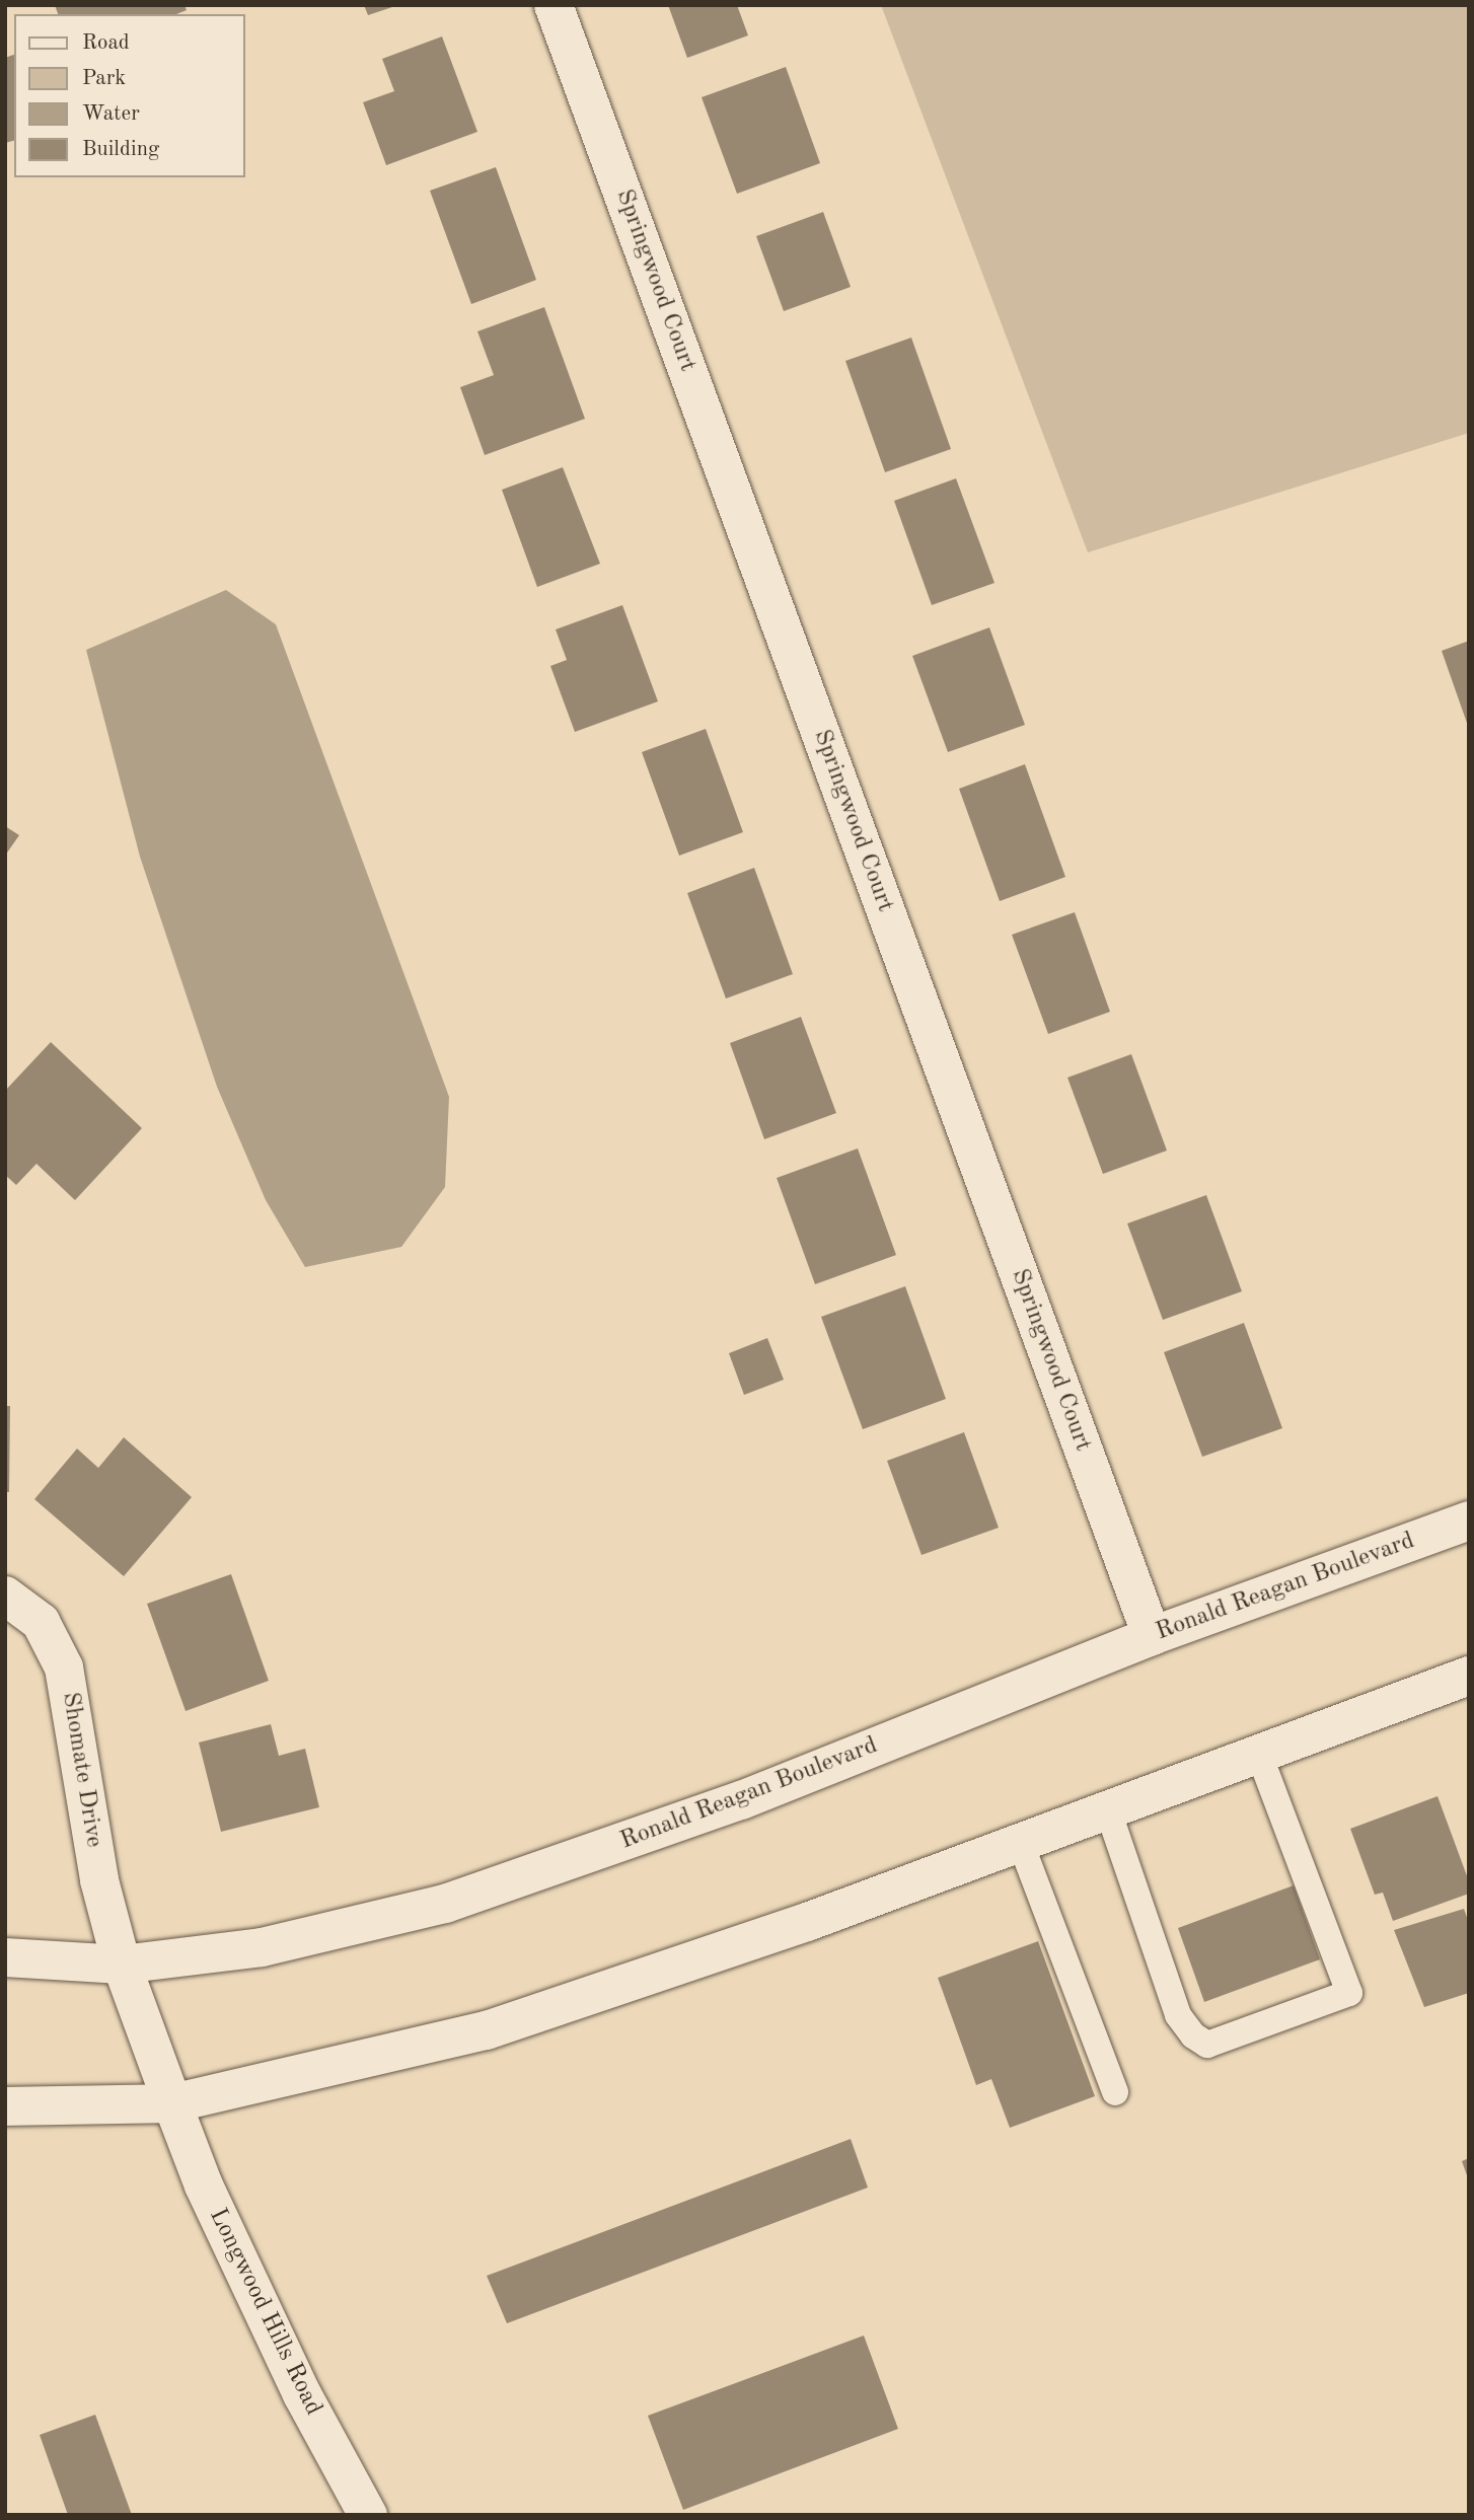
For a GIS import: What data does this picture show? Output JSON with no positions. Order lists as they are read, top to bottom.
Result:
{
  "streets": {
    "main road": [
      "Springwood Court",
      "Ronald Reagan Boulevard",
      "Shomate Drive",
      "Longwood Hills Road"
    ]
  },
  "crossings": [
    ["Springwood Court", "Ronald Reagan Boulevard"],
    ["Ronald Reagan Boulevard", "Shomate Drive"],
    ["Shomate Drive", "Longwood Hills Road"]
  ],
  "legend": [
    "Road",
    "Park",
    "Water",
    "Building"
  ]
}
